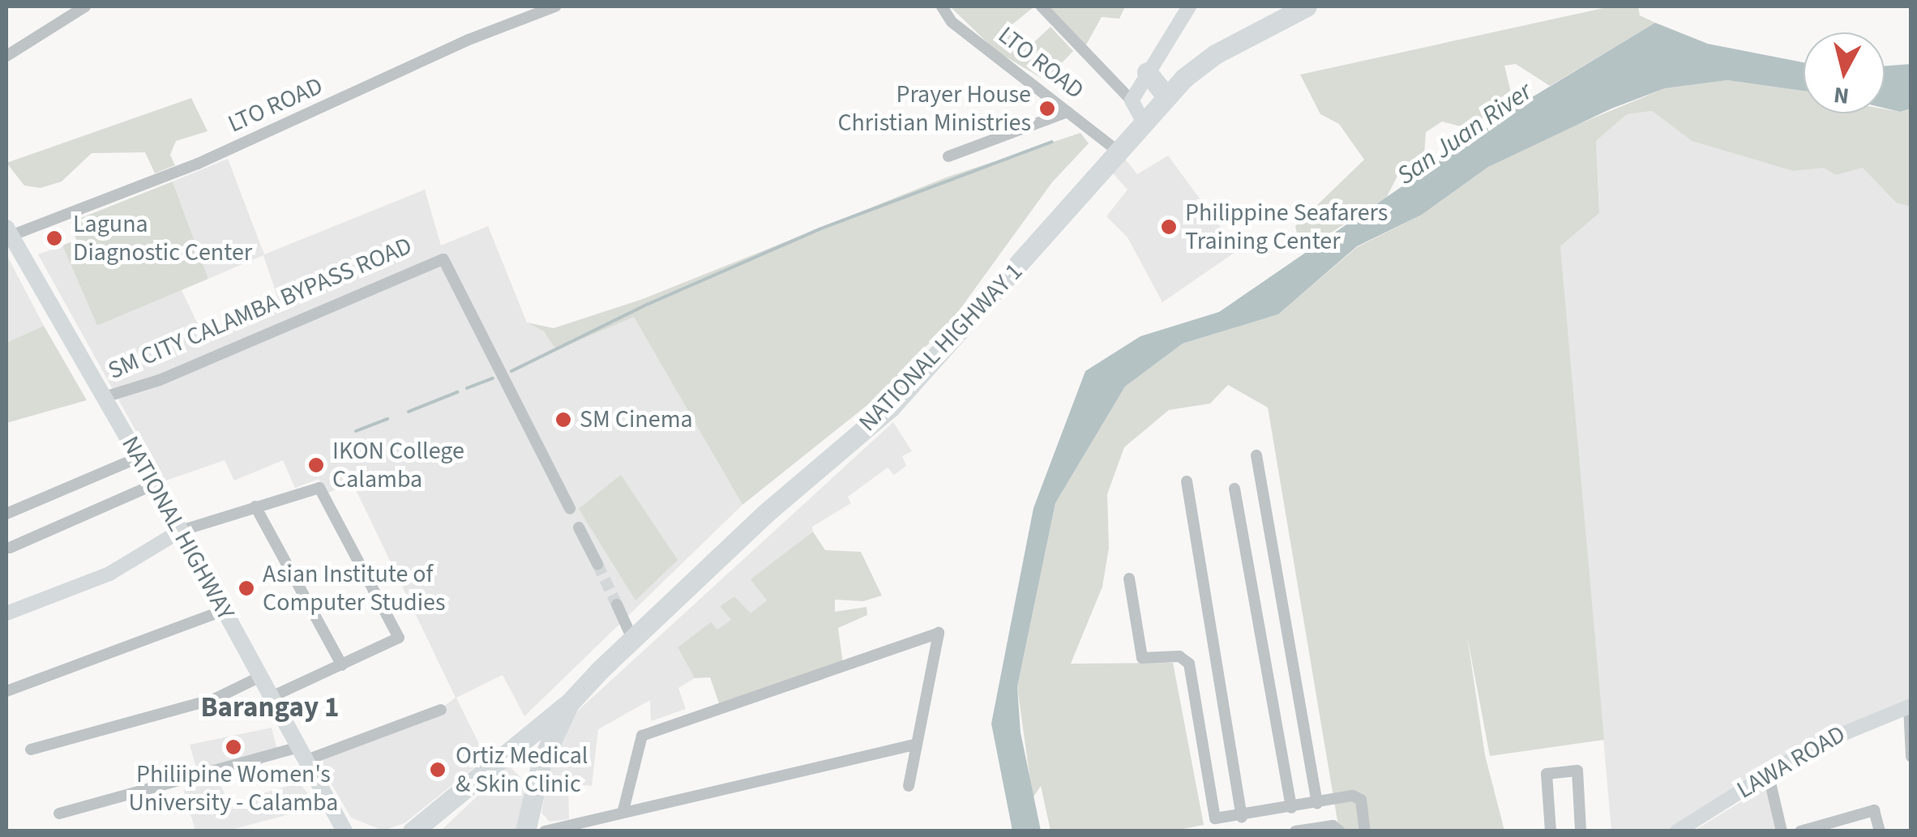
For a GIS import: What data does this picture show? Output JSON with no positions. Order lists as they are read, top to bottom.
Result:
{
  "streets": {
    "highway": ["NATIONAL HIGHWAY 1"],
    "main road": ["NATIONAL HIGHWAY", "LAWA ROAD"],
    "street": ["LTO ROAD", "SM CITY CALAMBA BYPASS ROAD"]
  },
  "crossings": [
    ["LTO ROAD", "NATIONAL HIGHWAY 1"],
    ["LTO ROAD", "NATIONAL HIGHWAY"],
    ["SM CITY CALAMBA BYPASS ROAD", "NATIONAL HIGHWAY"]
  ],
  "districts": ["Barangay 1"],
  "water": ["San Juan River"],
  "places": [
    "Prayer House Christian Ministries",
    "Philippine Seafarers Training Center",
    "Laguna Diagnostic Center",
    "SM Cinema",
    "IKON College Calamba",
    "Asian Institute of Computer Studies",
    "Philiipine Women's University - Calamba",
    "Ortiz Medical & Skin Clinic"
  ],
  "north": "bottom"
}
